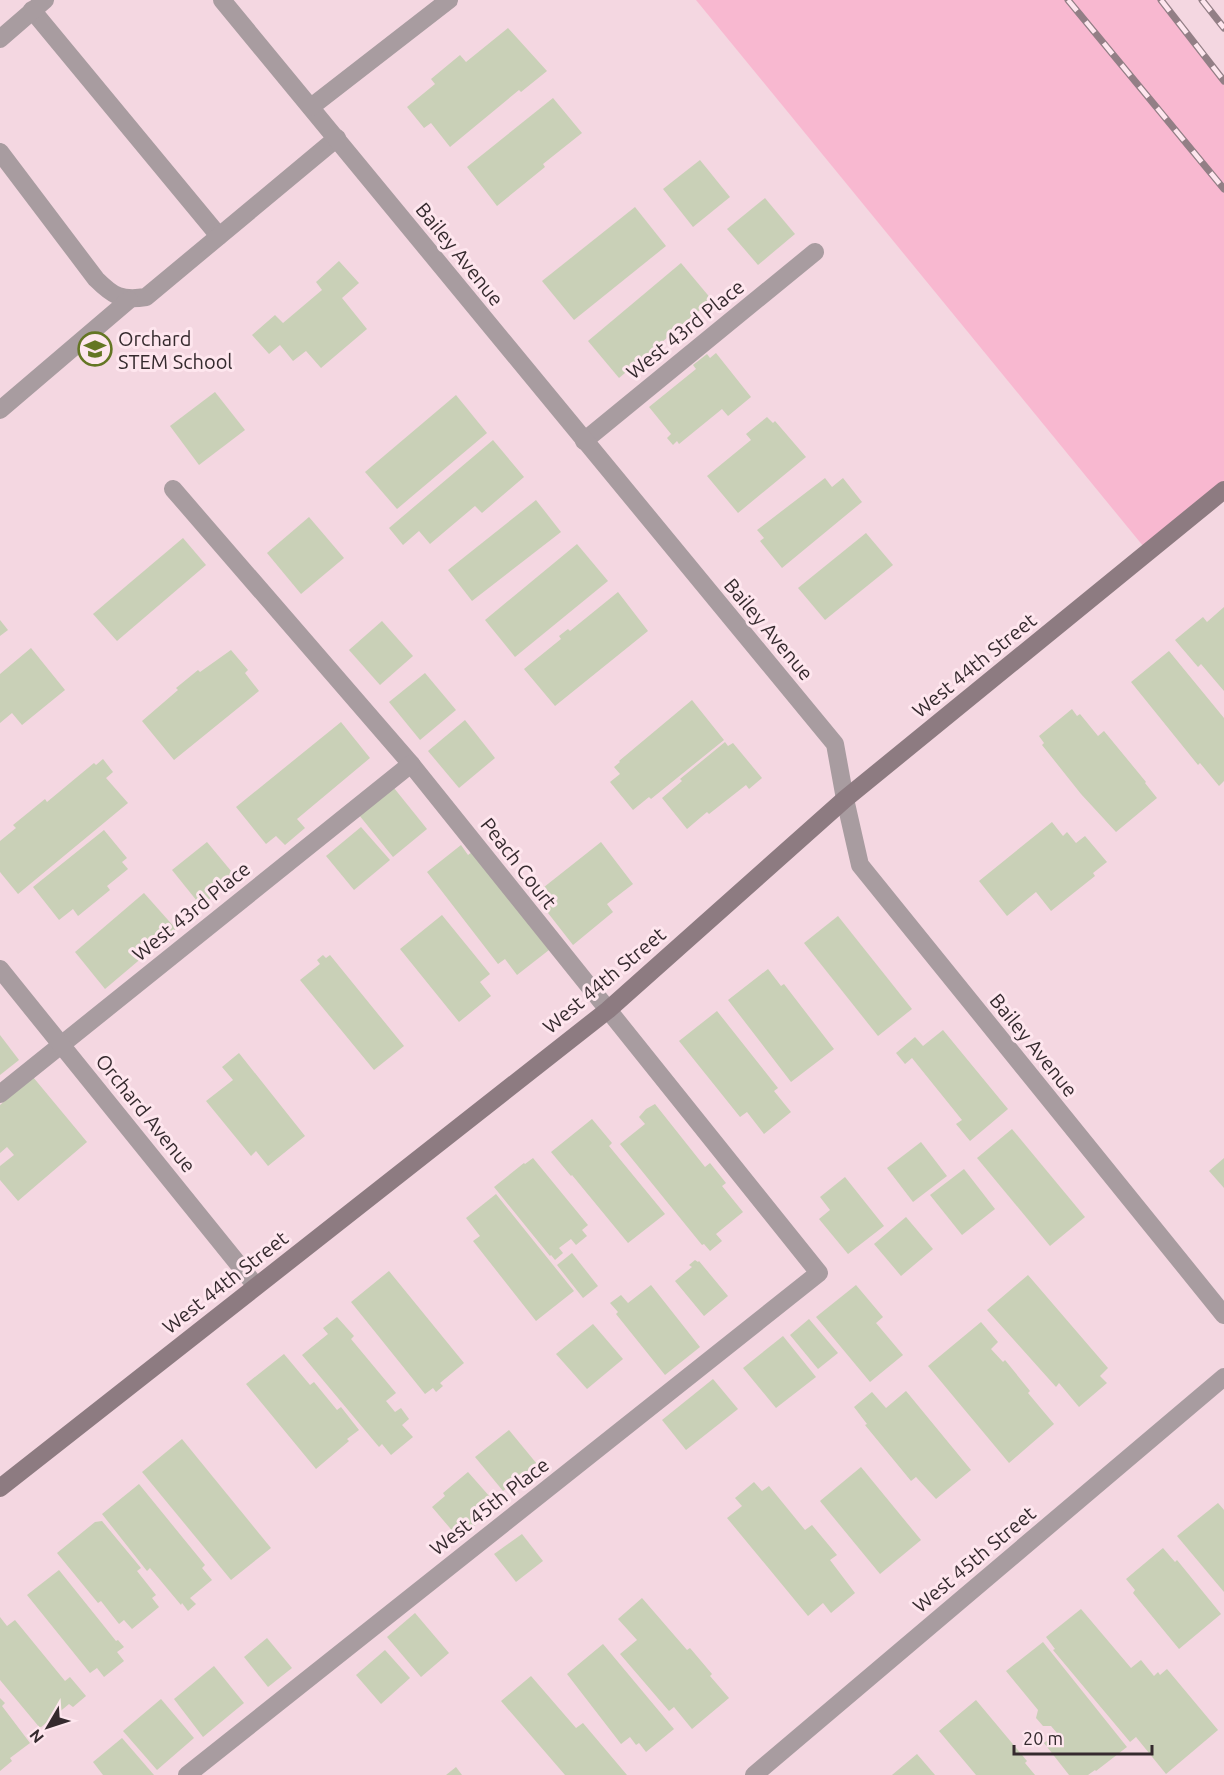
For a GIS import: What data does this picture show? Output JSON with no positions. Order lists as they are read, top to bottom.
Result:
{
  "streets": {
    "street": [
      "Bailey Avenue",
      "West 43rd Place",
      "West 44th Street",
      "Peach Court",
      "Orchard Avenue",
      "West 45th Place",
      "West 45th Street"
    ]
  },
  "crossings": [
    ["Bailey Avenue", "West 43rd Place"],
    ["Bailey Avenue", "West 44th Street"],
    ["West 43rd Place", "Peach Court"],
    ["West 43rd Place", "Orchard Avenue"],
    ["West 44th Street", "Peach Court"],
    ["West 44th Street", "Orchard Avenue"],
    ["Peach Court", "West 45th Place"]
  ],
  "places": {
    "school or university": ["Orchard STEM School"]
  },
  "scale_bar": "20 m",
  "north": "bottom left"
}
